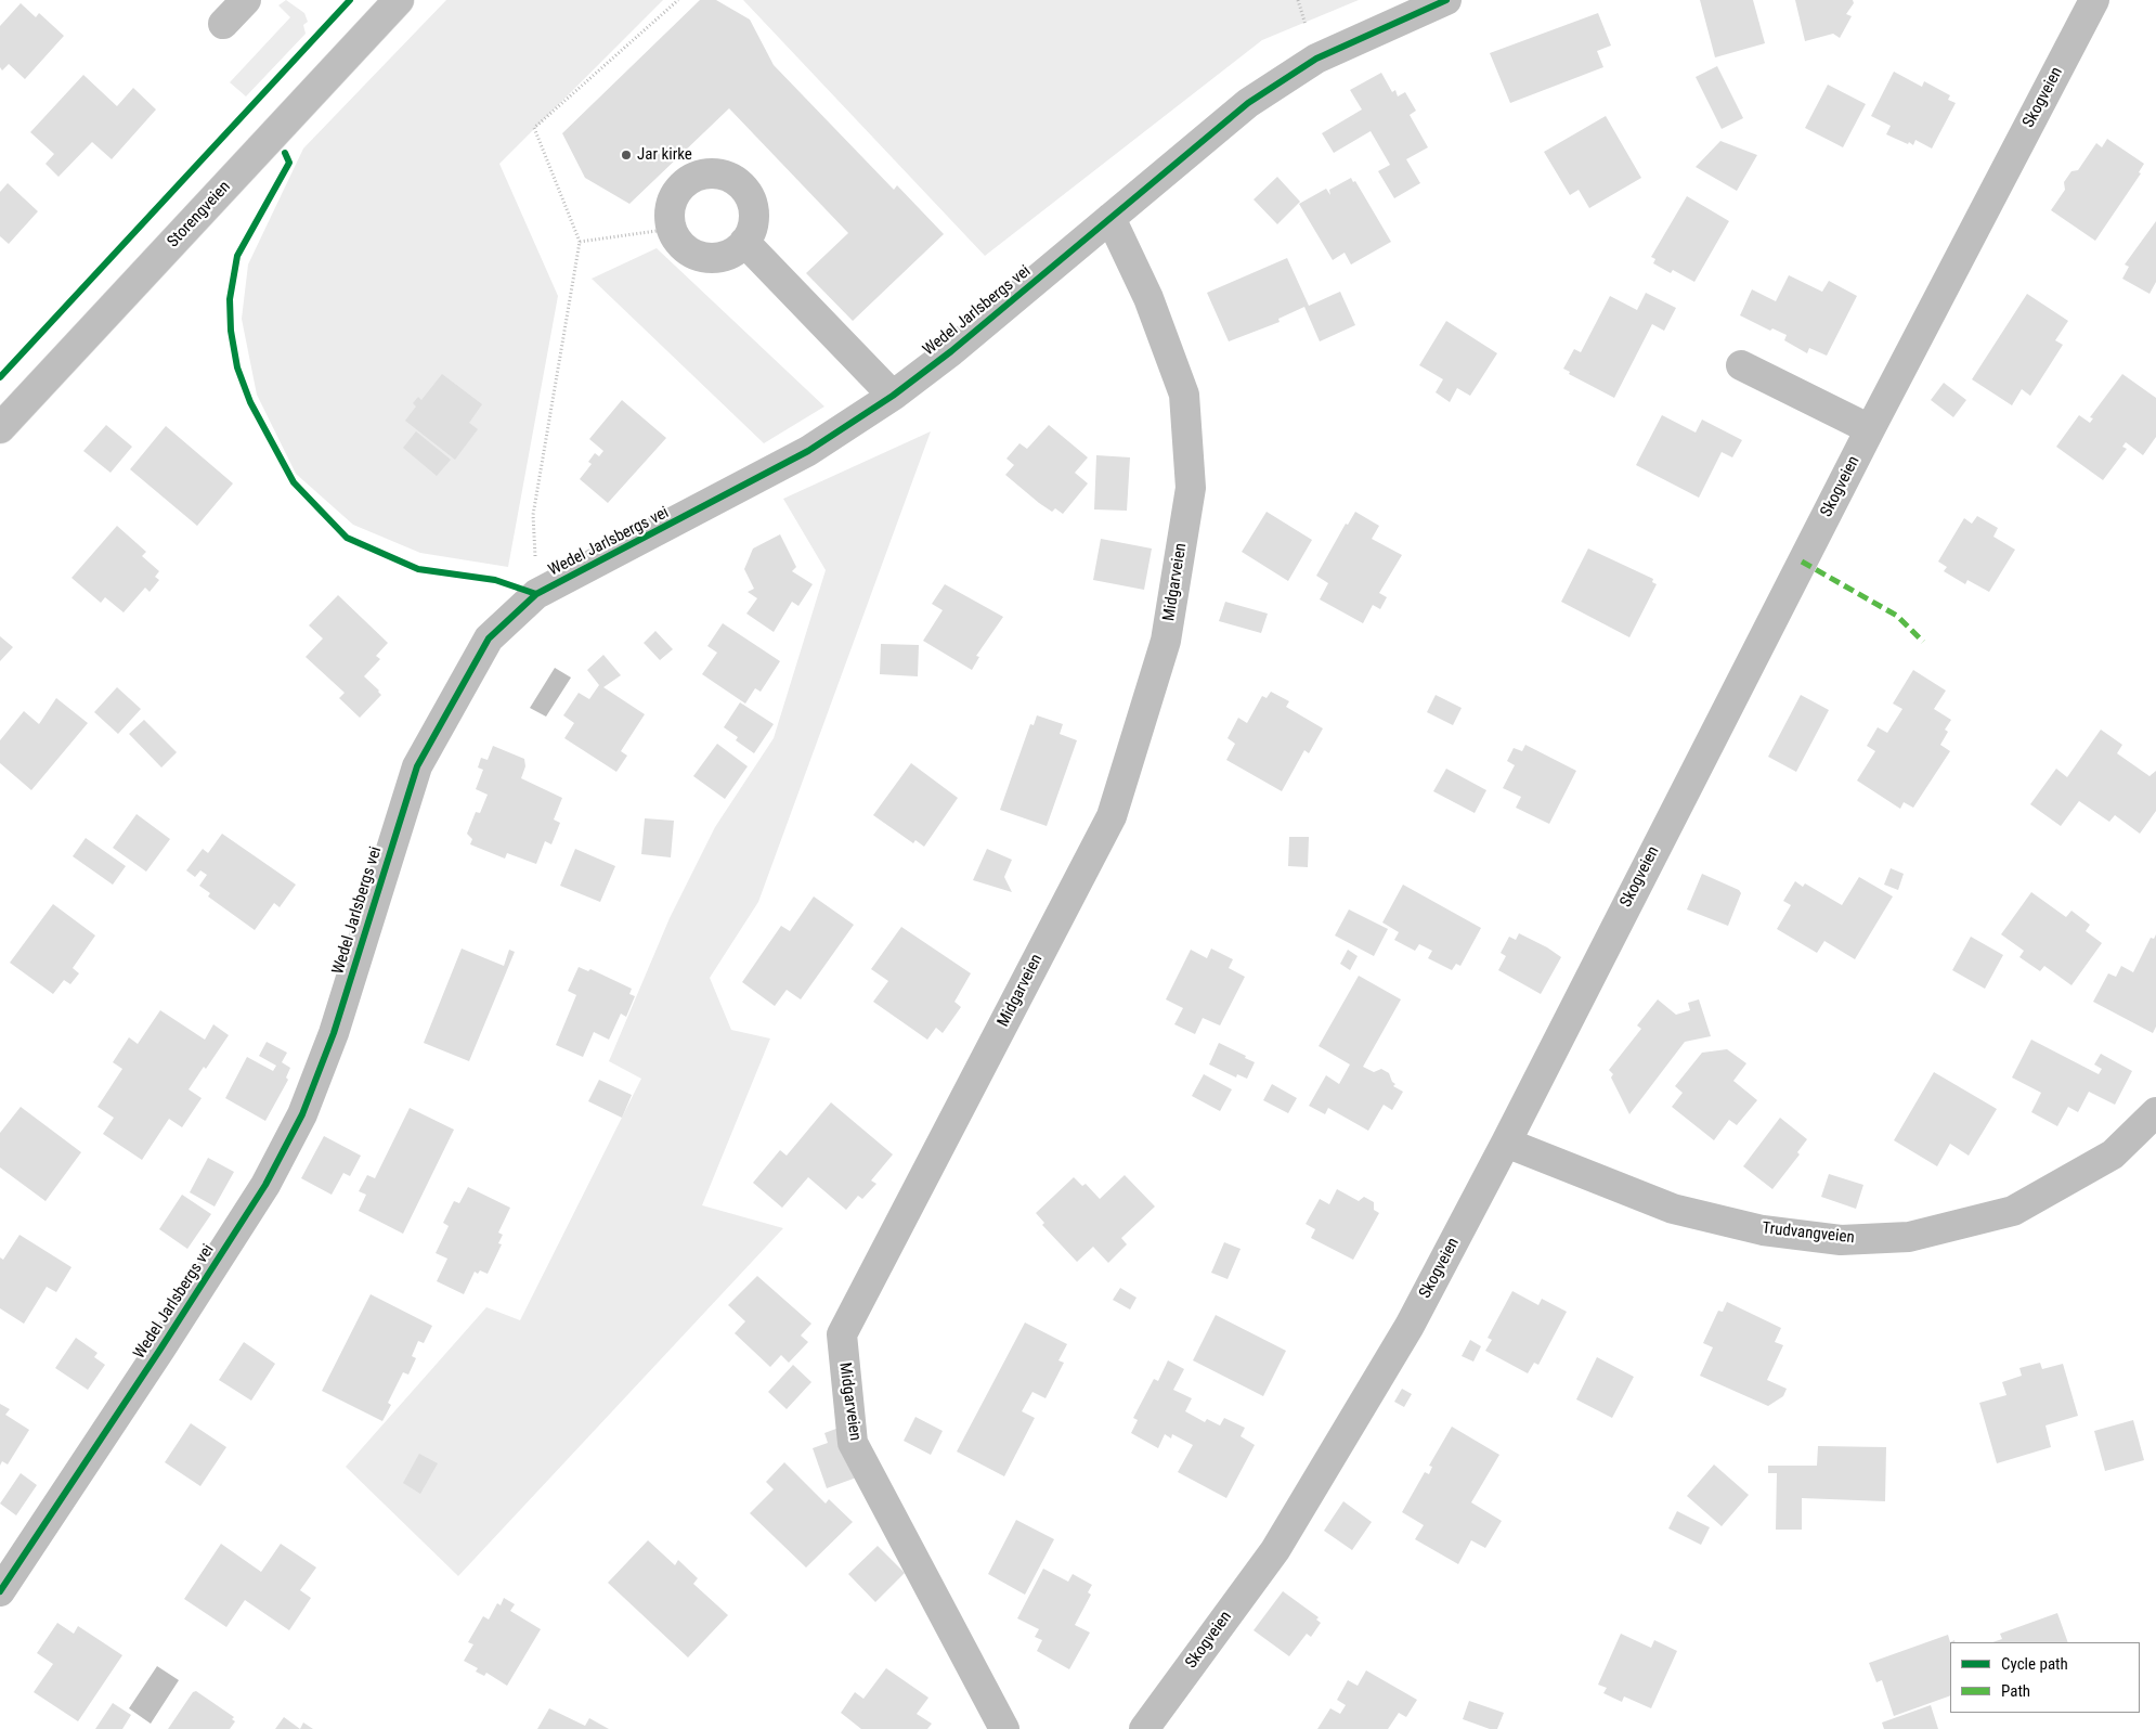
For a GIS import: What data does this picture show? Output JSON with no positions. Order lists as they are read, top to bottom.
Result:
{
  "streets": {
    "street": [
      "Skogveien",
      "Storengveien",
      "Wedel Jarlsbergs vei",
      "Midgarveien",
      "Trudvangveien"
    ]
  },
  "crossings": [
    ["Skogveien", "Trudvangveien"],
    ["Wedel Jarlsbergs vei", "Midgarveien"]
  ],
  "places": ["Jar kirke"],
  "legend": ["Cycle path", "Path"]
}
